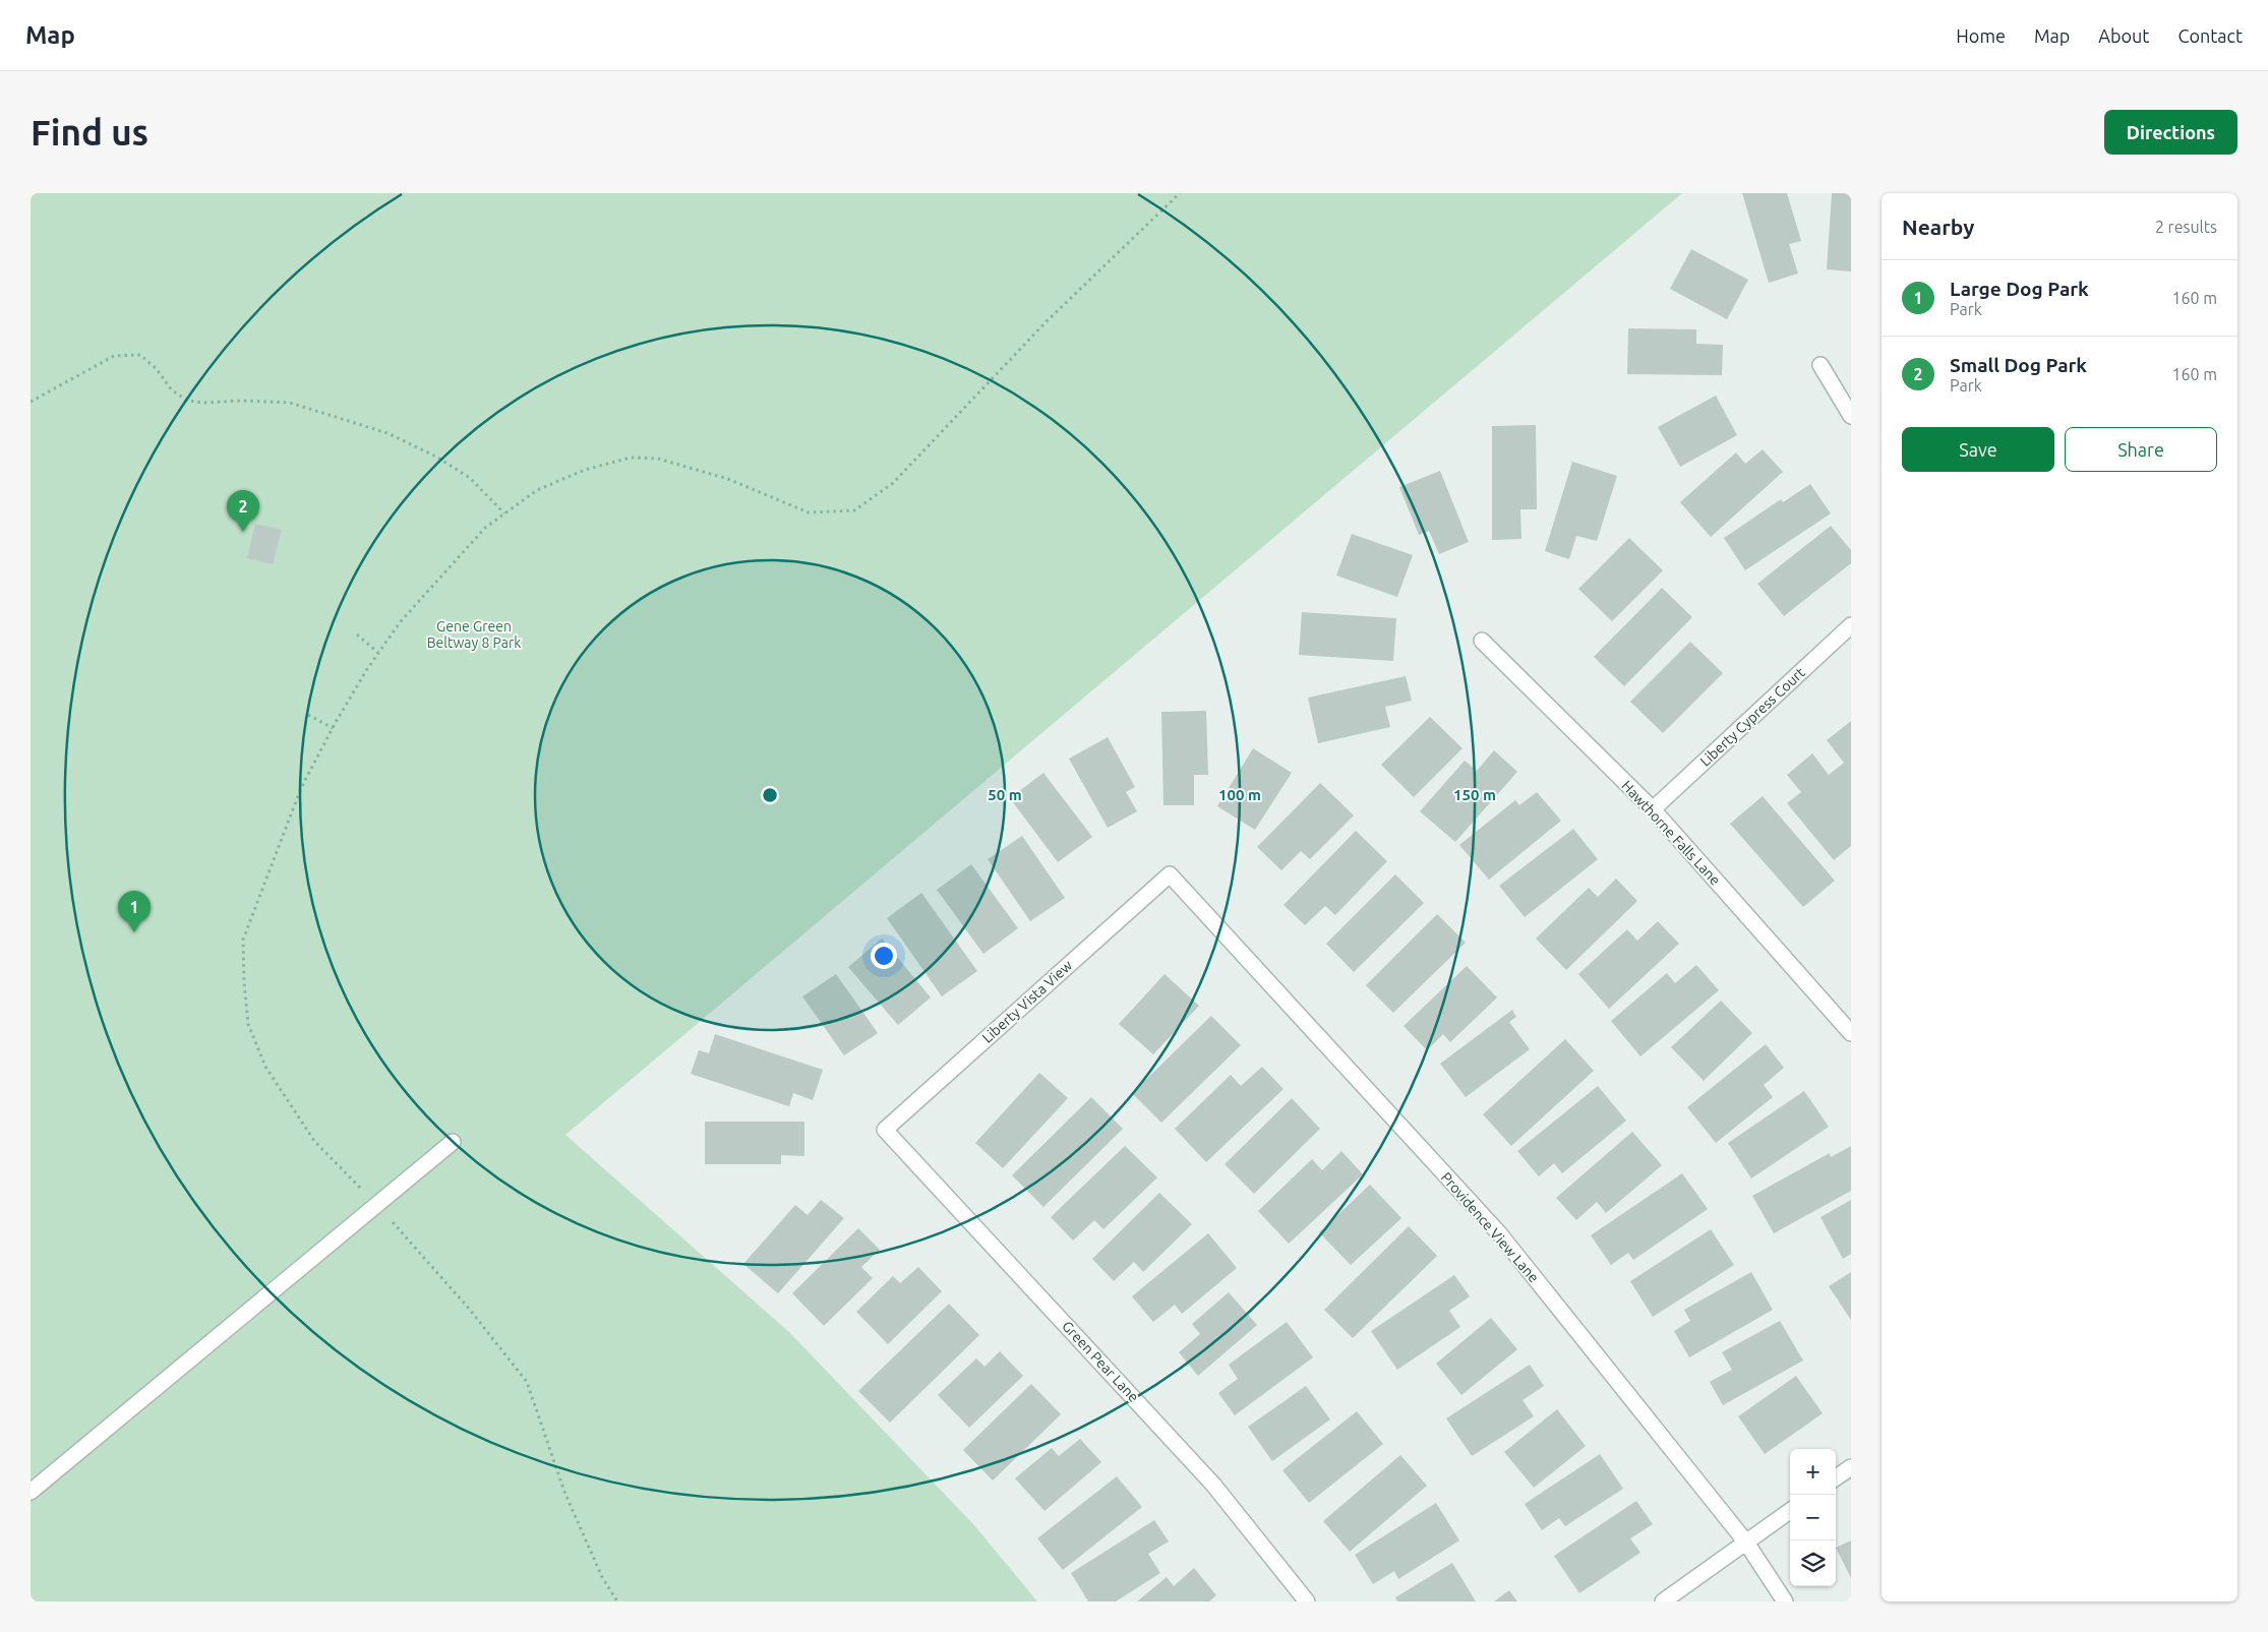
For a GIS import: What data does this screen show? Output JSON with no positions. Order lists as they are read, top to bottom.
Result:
{
  "streets": {
    "street": [
      "Liberty Cypress Court",
      "Hawthorne Falls Lane",
      "Liberty Vista View",
      "Providence View Lane",
      "Green Pear Lane"
    ]
  },
  "crossings": [
    ["Liberty Cypress Court", "Hawthorne Falls Lane"],
    ["Liberty Vista View", "Providence View Lane"],
    ["Liberty Vista View", "Green Pear Lane"]
  ],
  "parks": ["Gene Green Beltway 8 Park"],
  "page": {
    "header": "Map",
    "nav": [
      "Home",
      "Map",
      "About",
      "Contact"
    ],
    "buttons": [
      "Directions",
      ["Save", "Share"]
    ],
    "title": "Find us",
    "heading": ["Nearby", "2 results"],
    "list": [
      {
        "mark": "1",
        "name": "Large Dog Park",
        "note": "Park",
        "value": "160 m"
      },
      {
        "mark": "2",
        "name": "Small Dog Park",
        "note": "Park",
        "value": "160 m"
      }
    ],
    "pins": ["2", "1"],
    "map_buttons": ["+", "−"]
  },
  "rings": ["50 m", "100 m", "150 m"]
}
